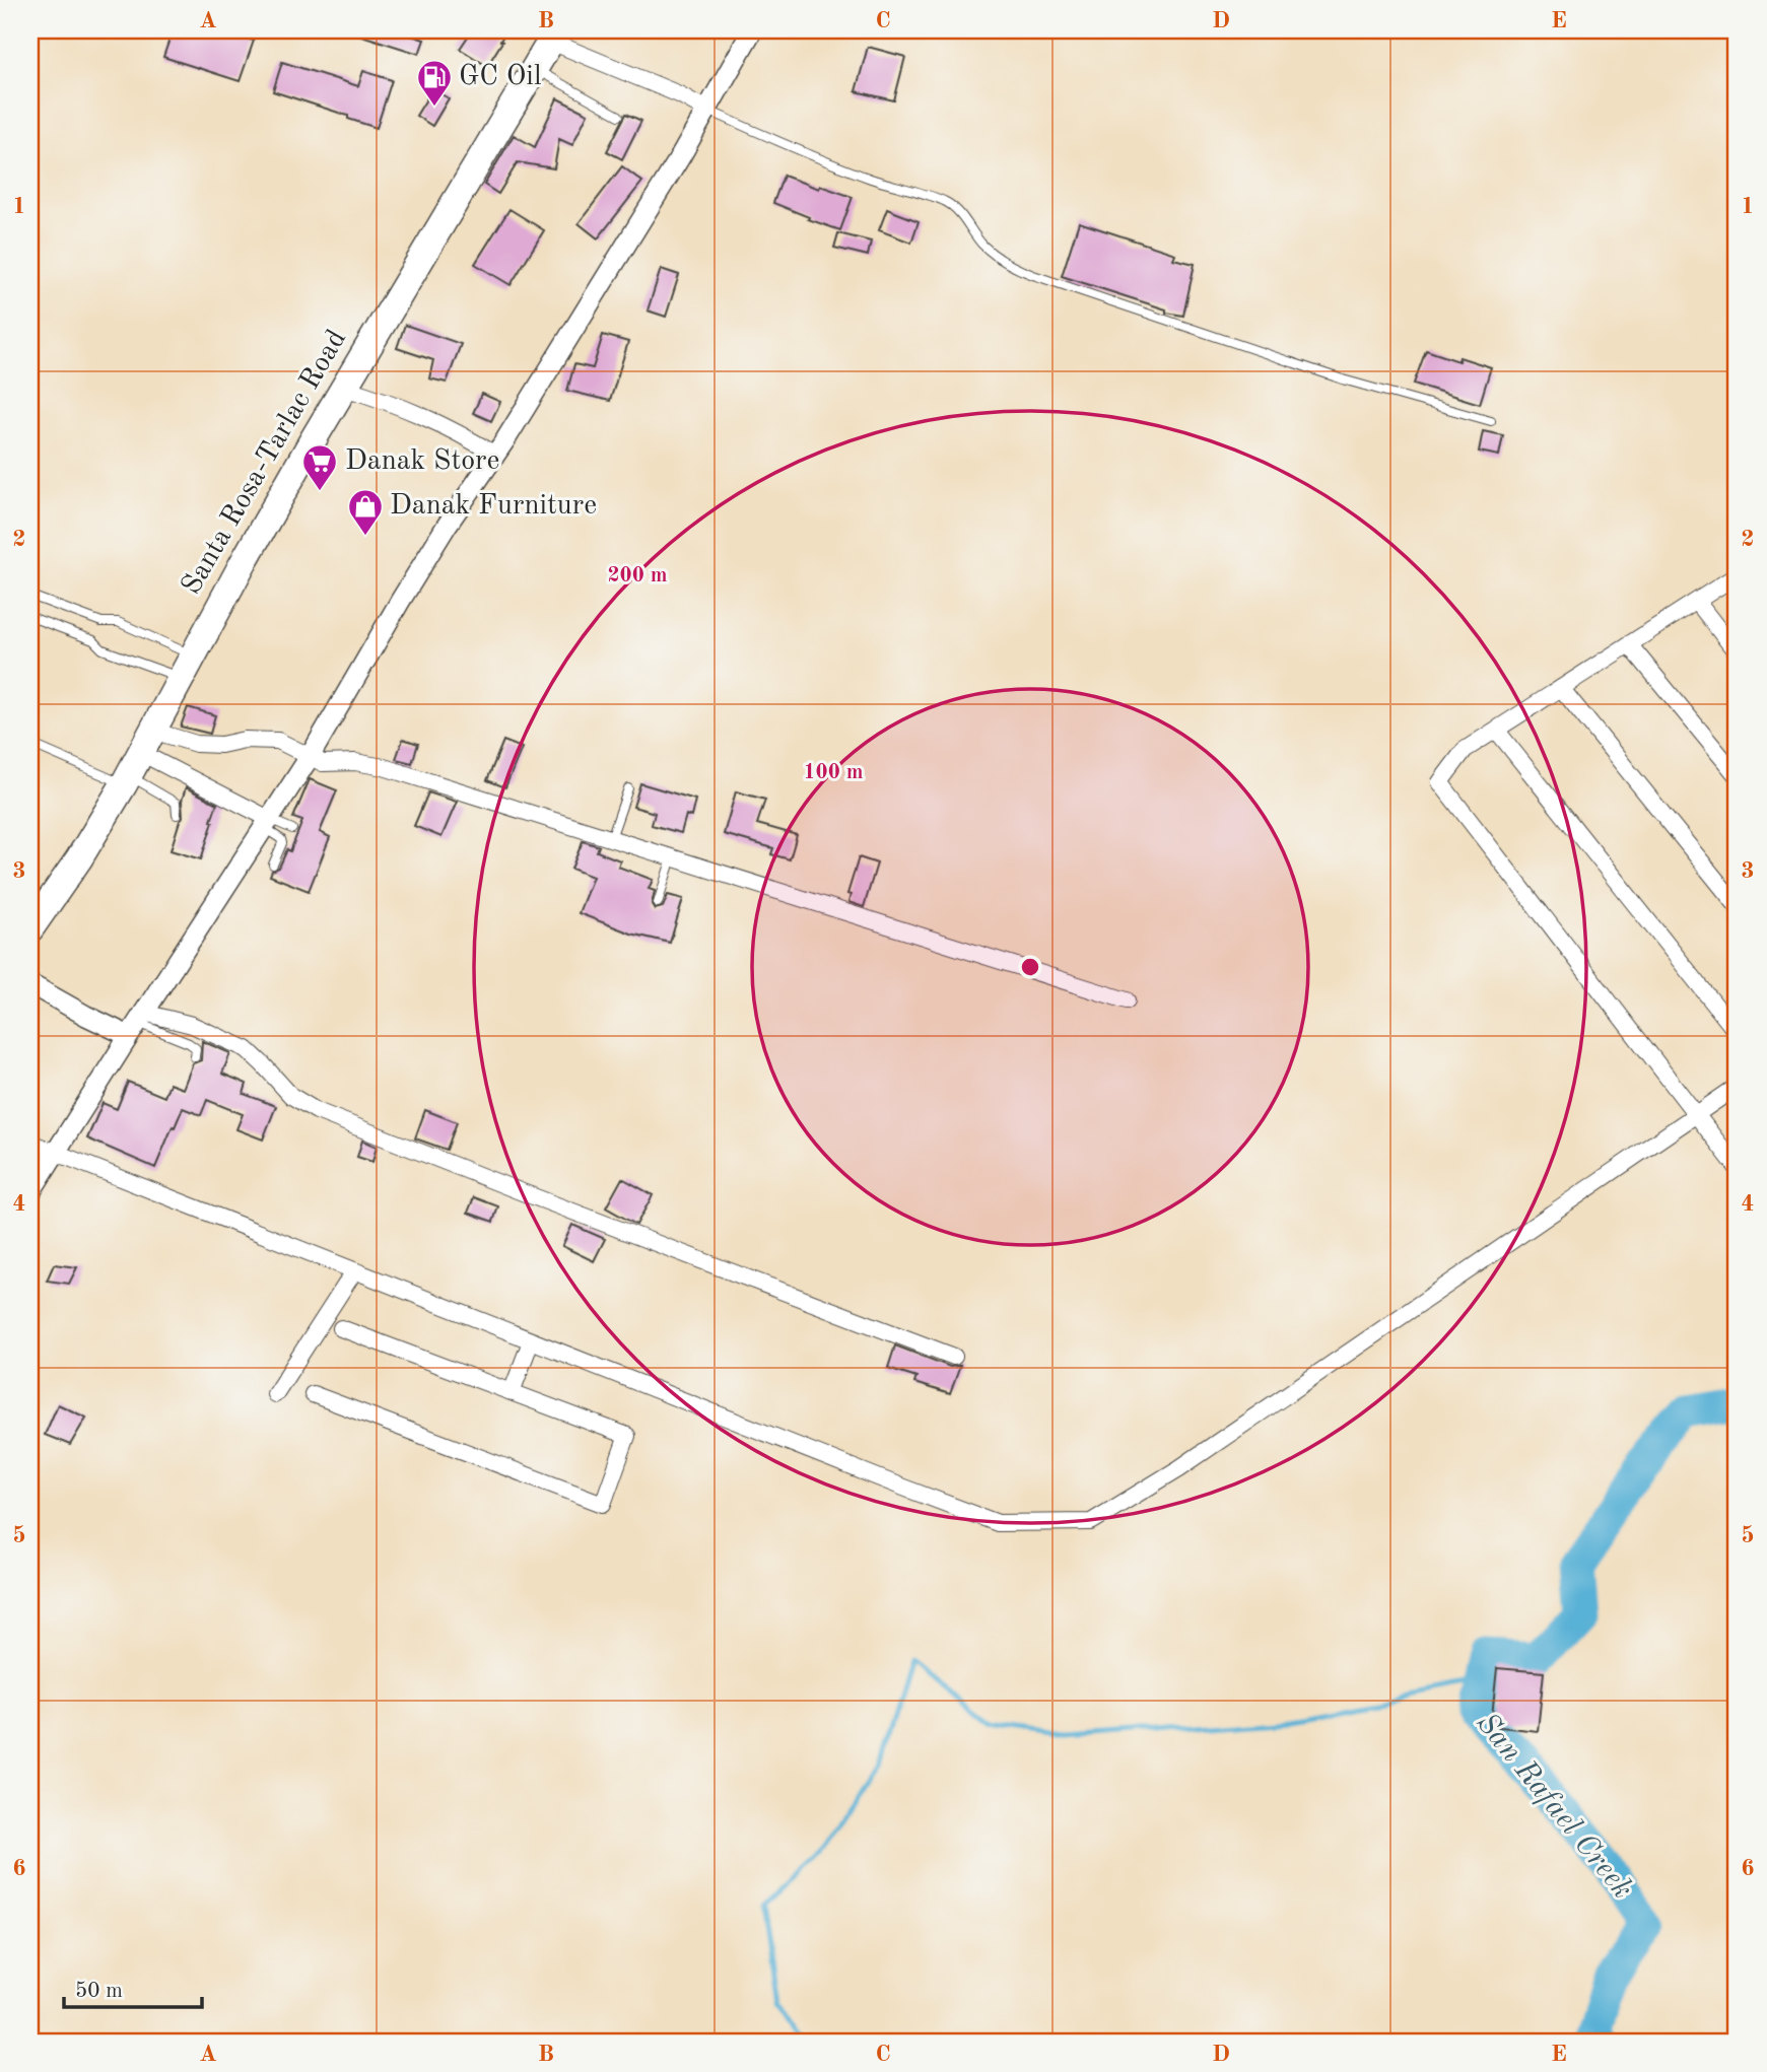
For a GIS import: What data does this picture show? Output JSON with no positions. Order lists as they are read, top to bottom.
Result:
{
  "streets": {
    "highway": ["Santa Rosa-Tarlac Road"]
  },
  "water": ["San Rafael Creek"],
  "places": {
    "fuel station": ["GC Oil"],
    "supermarket": ["Danak Store"],
    "shop": ["Danak Furniture"]
  },
  "scale_bar": "50 m",
  "grid": {
    "columns": [
      "A",
      "B",
      "C",
      "D",
      "E"
    ],
    "rows": [
      "1",
      "2",
      "3",
      "4",
      "5",
      "6"
    ]
  },
  "rings": ["200 m", "100 m"]
}
